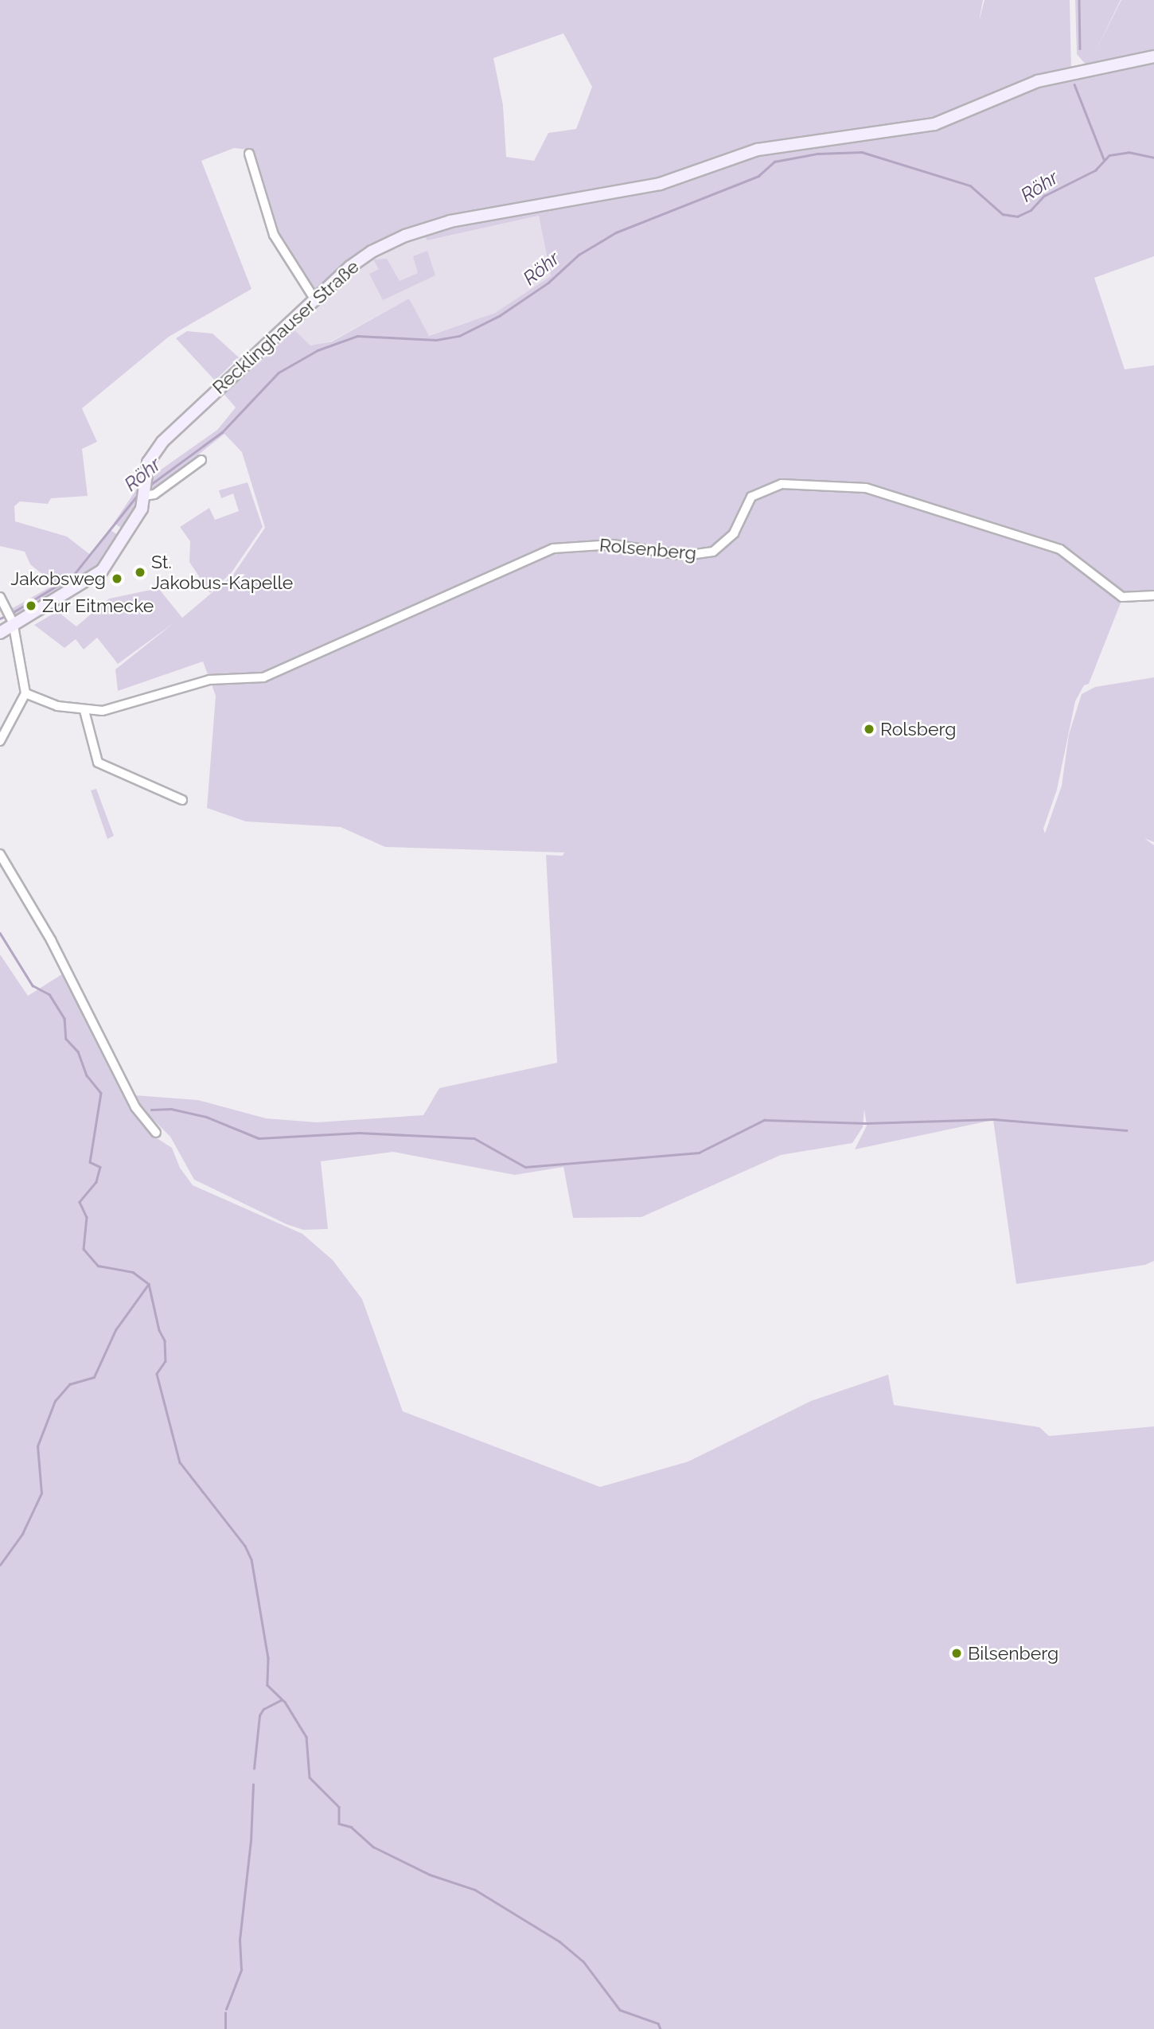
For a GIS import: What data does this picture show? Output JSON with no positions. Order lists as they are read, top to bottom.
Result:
{
  "streets": {
    "main road": ["Recklinghauser Straße"],
    "street": ["Rolsenberg"]
  },
  "water": ["Röhr"],
  "places": [
    "St. Jakobus-Kapelle",
    "Jakobsweg",
    "Zur Eitmecke",
    "Rolsberg",
    "Bilsenberg"
  ]
}
